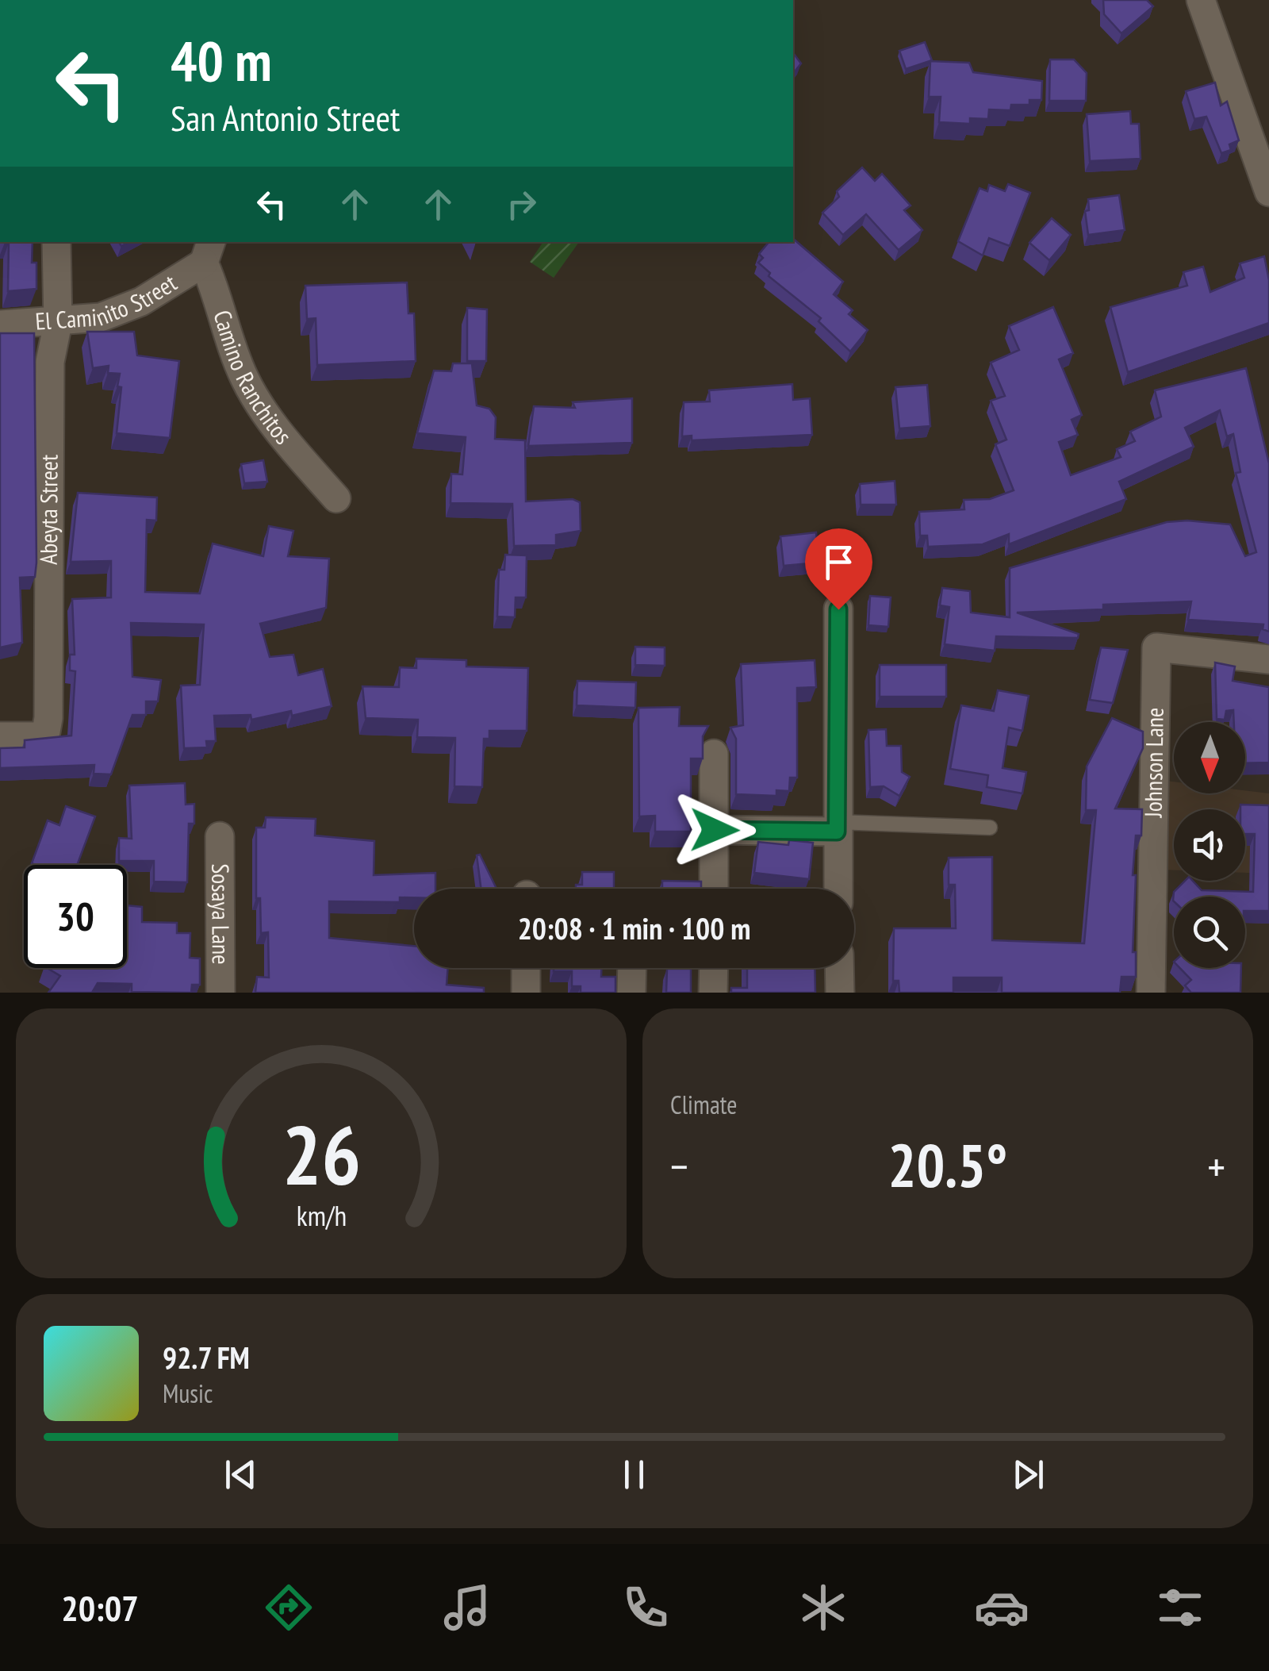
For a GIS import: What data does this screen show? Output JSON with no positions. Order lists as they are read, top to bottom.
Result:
{
  "streets": {
    "street": [
      "El Caminito Street",
      "Camino Ranchitos",
      "Abeyta Street",
      "Johnson Lane",
      "Sosaya Lane"
    ]
  },
  "crossings": [
    ["El Caminito Street", "Camino Ranchitos"],
    ["El Caminito Street", "Abeyta Street"]
  ],
  "north": "bottom",
  "page": {
    "turn": ["40 m", "San Antonio Street"],
    "limit": "30",
    "trip": "20:08 · 1 min · 100 m",
    "tile": "Climate",
    "heat": ["−", "20.5°", "+"],
    "song": ["92.7 FM", "Music"],
    "tabs": "20:07",
    "gauge": ["26", "km/h"]
  }
}
